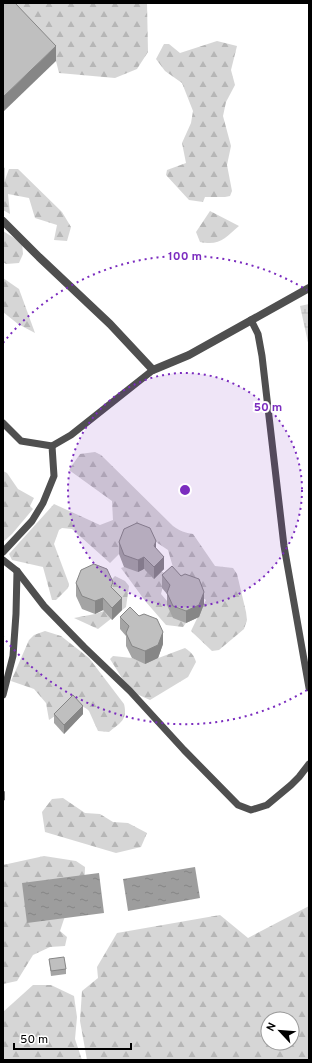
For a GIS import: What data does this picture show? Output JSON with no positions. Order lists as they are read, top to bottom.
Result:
{
  "scale_bar": "50 m",
  "north": "top left",
  "rings": ["100 m", "50 m"]
}
